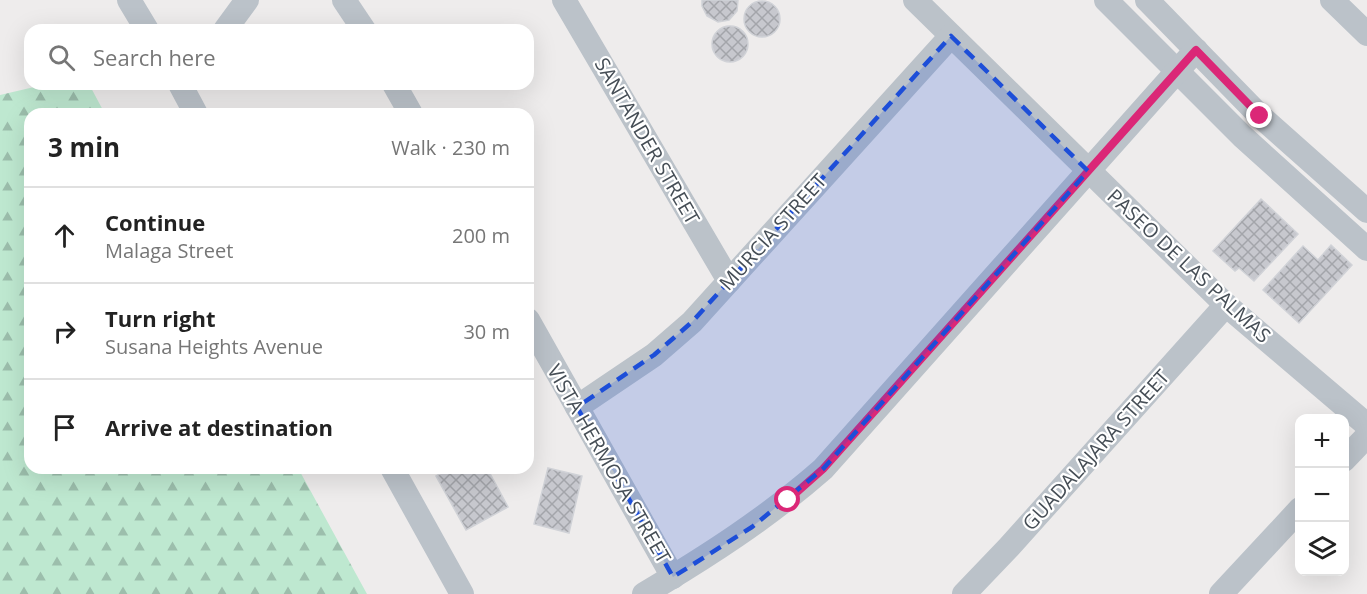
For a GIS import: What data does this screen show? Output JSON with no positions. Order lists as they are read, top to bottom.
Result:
{
  "streets": {
    "street": [
      "SANTANDER STREET",
      "MURCIA STREET",
      "PASEO DE LAS PALMAS",
      "GUADALAJARA STREET",
      "VISTA HERMOSA STREET"
    ]
  },
  "crossings": [
    ["SANTANDER STREET", "MURCIA STREET"],
    ["MURCIA STREET", "PASEO DE LAS PALMAS"],
    ["MURCIA STREET", "VISTA HERMOSA STREET"],
    ["PASEO DE LAS PALMAS", "GUADALAJARA STREET"]
  ],
  "page": {
    "search": "Search here",
    "heading": ["3 min", "Walk · 230 m"],
    "list": [
      ["Continue", "Malaga Street", "200 m"],
      ["Turn right", "Susana Heights Avenue", "30 m"],
      "Arrive at destination"
    ],
    "map_buttons": ["+", "−"]
  }
}
